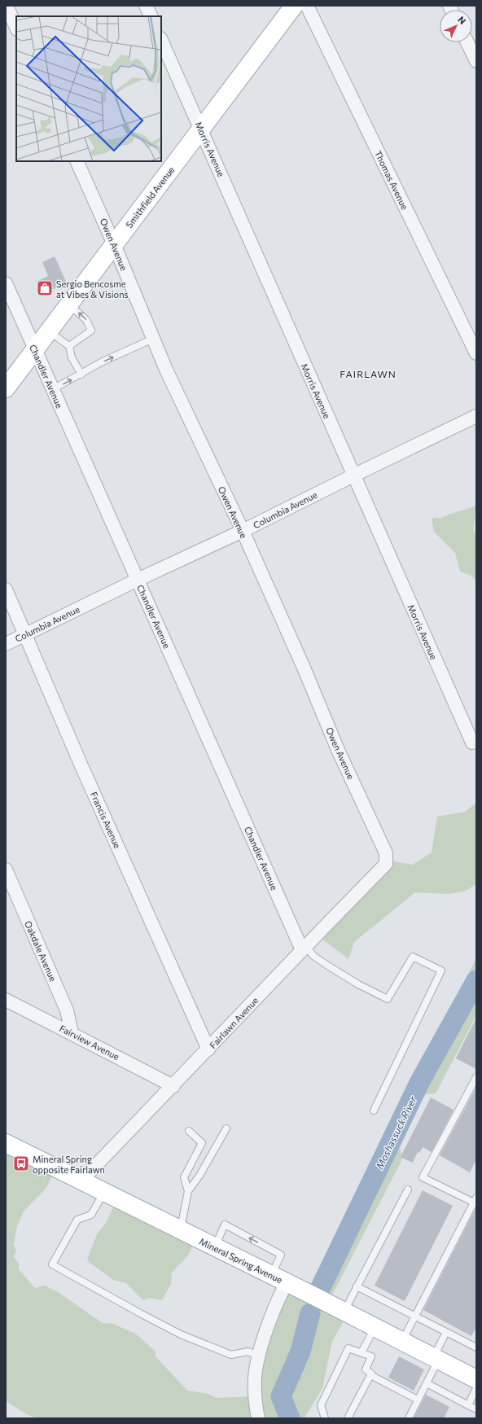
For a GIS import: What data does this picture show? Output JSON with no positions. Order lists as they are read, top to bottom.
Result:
{
  "streets": {
    "main road": ["Smithfield Avenue", "Mineral Spring Avenue"],
    "street": [
      "Morris Avenue",
      "Thomas Avenue",
      "Owen Avenue",
      "Chandler Avenue",
      "Columbia Avenue",
      "Francis Avenue",
      "Oakdale Avenue",
      "Fairlawn Avenue",
      "Fairview Avenue"
    ]
  },
  "crossings": [
    ["Morris Avenue", "Smithfield Avenue"],
    ["Morris Avenue", "Columbia Avenue"],
    ["Smithfield Avenue", "Owen Avenue"],
    ["Smithfield Avenue", "Chandler Avenue"],
    ["Owen Avenue", "Columbia Avenue"],
    ["Owen Avenue", "Fairlawn Avenue"],
    ["Chandler Avenue", "Columbia Avenue"],
    ["Chandler Avenue", "Fairlawn Avenue"],
    ["Columbia Avenue", "Francis Avenue"],
    ["Francis Avenue", "Fairlawn Avenue"],
    ["Oakdale Avenue", "Fairview Avenue"],
    ["Fairlawn Avenue", "Fairview Avenue"],
    ["Fairlawn Avenue", "Mineral Spring Avenue"]
  ],
  "districts": ["FAIRLAWN"],
  "water": ["Moshassuck River"],
  "places": {
    "shop": ["Sergio Bencosme at Vibes & Visions"],
    "bus stop": ["Mineral Spring opposite Fairlawn"]
  },
  "north": "top right"
}
